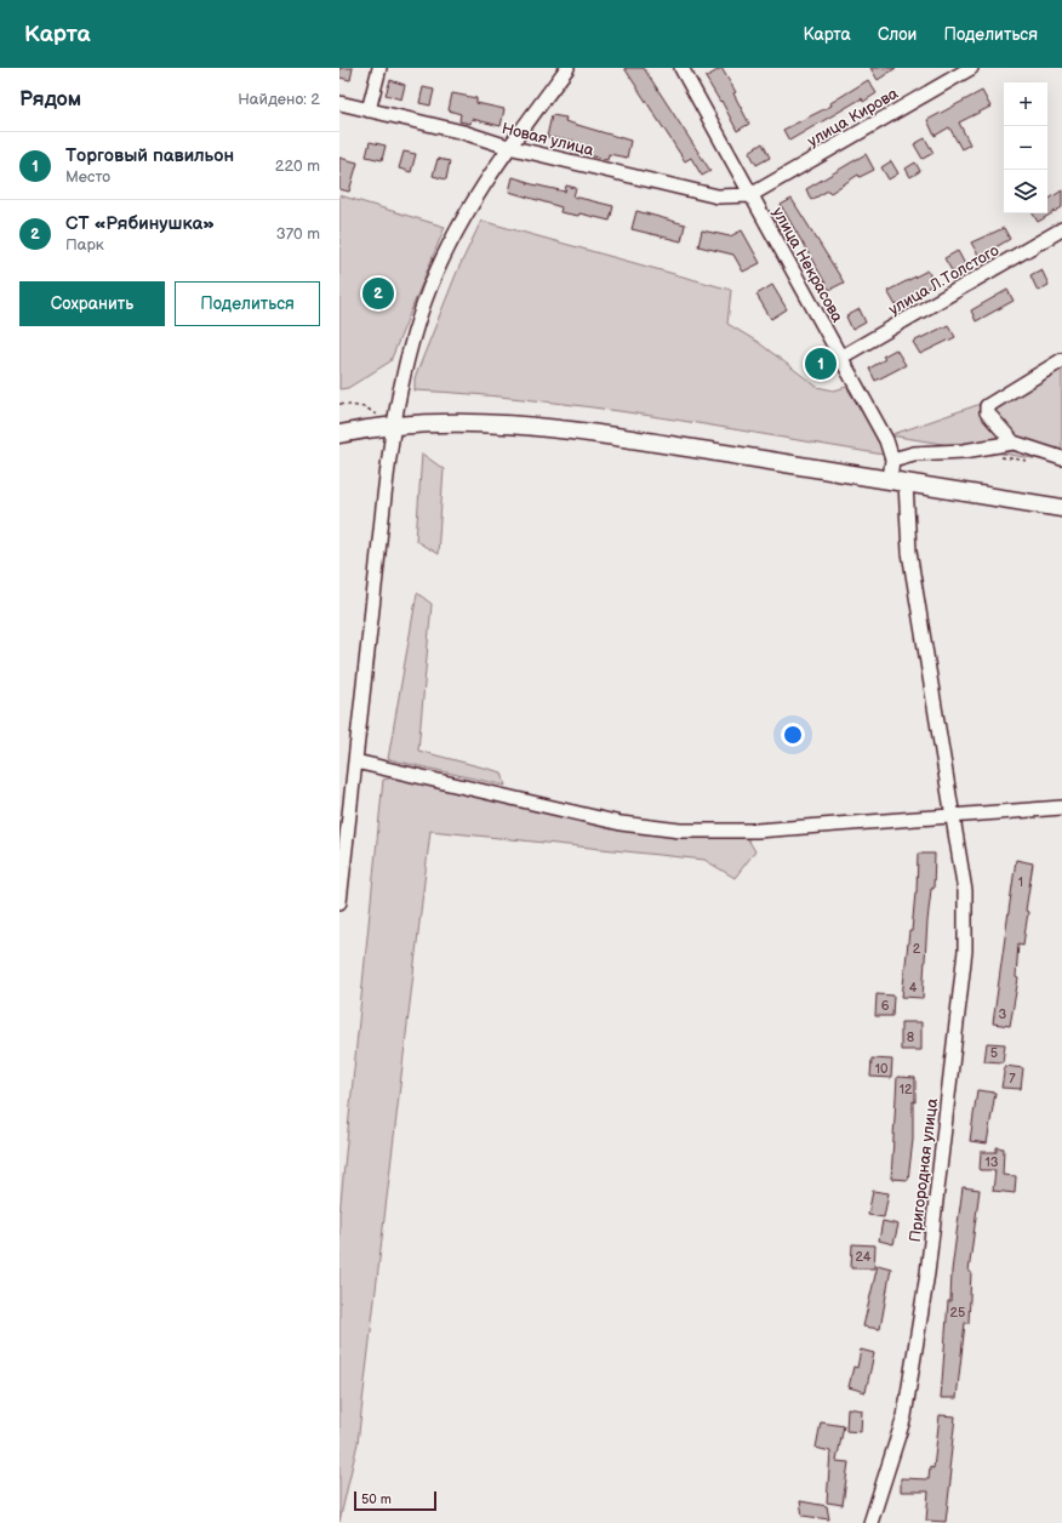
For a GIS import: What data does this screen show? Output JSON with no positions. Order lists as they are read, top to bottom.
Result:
{
  "streets": {
    "street": [
      "улица Кирова",
      "Новая улица",
      "улица Некрасова",
      "улица Л.Толстого",
      "Пригородная улица"
    ]
  },
  "crossings": [
    ["улица Кирова", "Новая улица"],
    ["улица Кирова", "улица Некрасова"],
    ["Новая улица", "улица Некрасова"],
    ["улица Некрасова", "улица Л.Толстого"],
    ["улица Некрасова", "Пригородная улица"]
  ],
  "house_numbers": [
    "1",
    "2",
    "4",
    "6",
    "3",
    "8",
    "5",
    "10",
    "7",
    "12",
    "13",
    "24",
    "25"
  ],
  "scale_bar": "50 m",
  "page": {
    "header": "Карта",
    "nav": ["Карта", "Слои", "Поделиться"],
    "heading": ["Рядом", "Найдено: 2"],
    "map_buttons": ["+", "−"],
    "list": [
      {
        "mark": "1",
        "name": "Торговый павильон",
        "note": "Место",
        "value": "220 m"
      },
      {
        "mark": "2",
        "name": "СТ «Рябинушка»",
        "note": "Парк",
        "value": "370 m"
      }
    ],
    "buttons": ["Сохранить", "Поделиться"],
    "pins": ["2", "1"],
    "scale": "50 m"
  }
}
